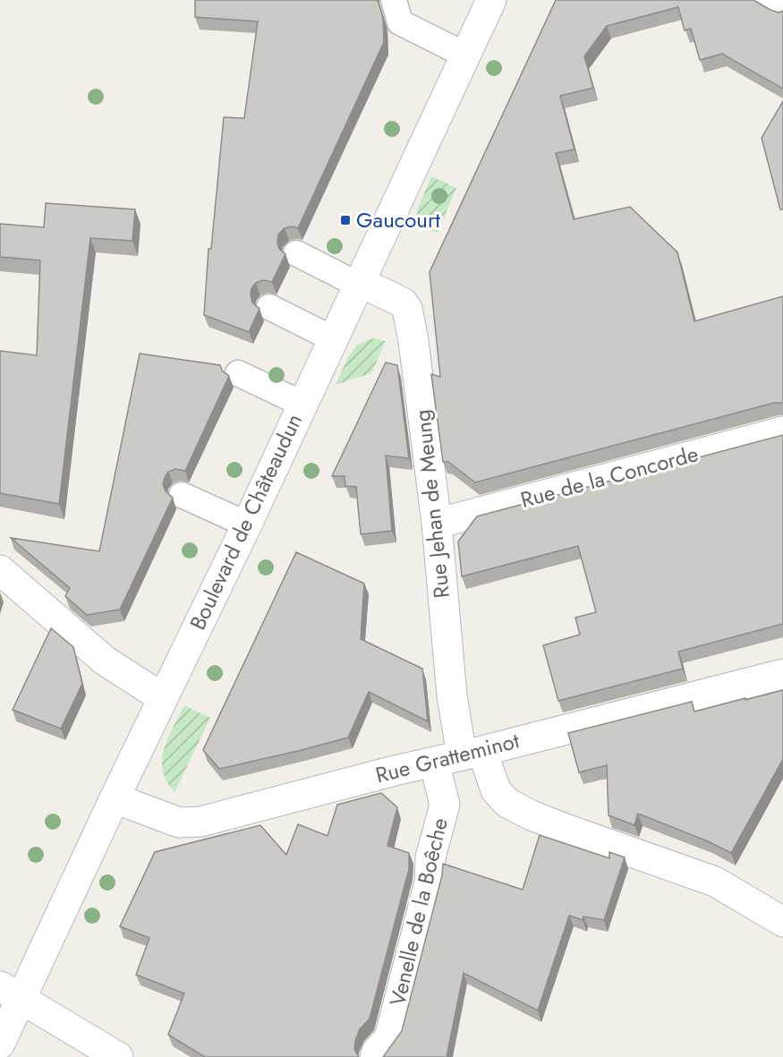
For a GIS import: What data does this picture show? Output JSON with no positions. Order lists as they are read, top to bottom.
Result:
{
  "streets": {
    "street": [
      "Rue de la Concorde",
      "Rue Jehan de Meung",
      "Boulevard de Châteaudun",
      "Rue Gratteminot",
      "Venelle de la Boêche"
    ]
  },
  "crossings": [
    ["Rue de la Concorde", "Rue Jehan de Meung"],
    ["Rue Jehan de Meung", "Boulevard de Châteaudun"],
    ["Rue Jehan de Meung", "Rue Gratteminot"],
    ["Rue Jehan de Meung", "Venelle de la Boêche"],
    ["Boulevard de Châteaudun", "Rue Gratteminot"],
    ["Rue Gratteminot", "Venelle de la Boêche"]
  ],
  "places": {
    "transit": ["Gaucourt"]
  }
}
